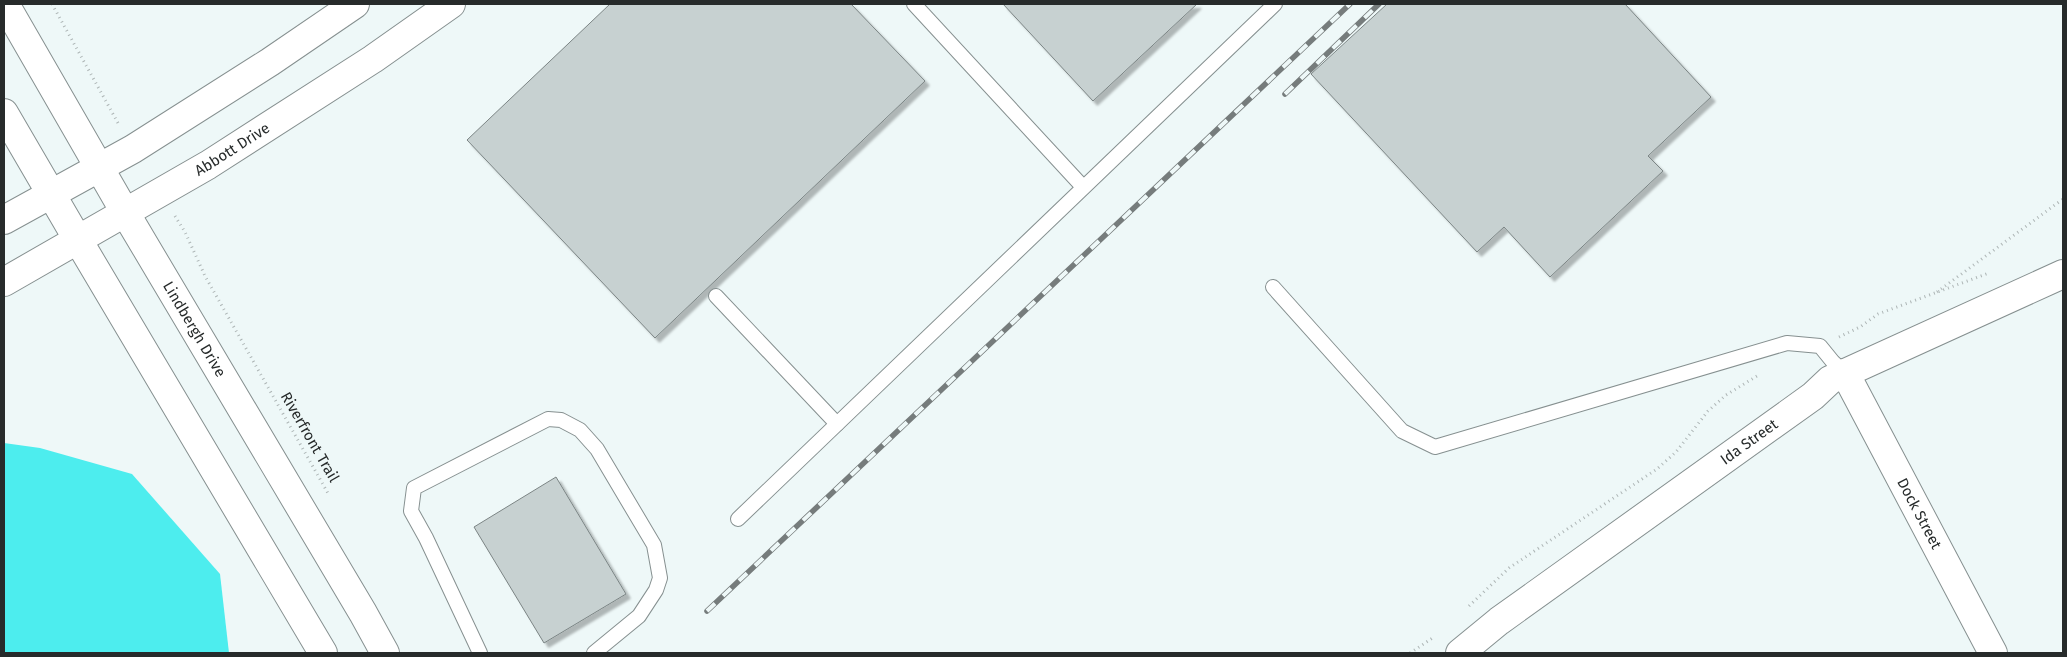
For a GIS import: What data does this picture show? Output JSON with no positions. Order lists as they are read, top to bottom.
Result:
{
  "streets": {
    "street": [
      "Abbott Drive",
      "Lindbergh Drive",
      "Ida Street",
      "Dock Street"
    ],
    "path": ["Riverfront Trail"]
  },
  "crossings": [
    ["Abbott Drive", "Lindbergh Drive"],
    ["Ida Street", "Dock Street"]
  ]
}
